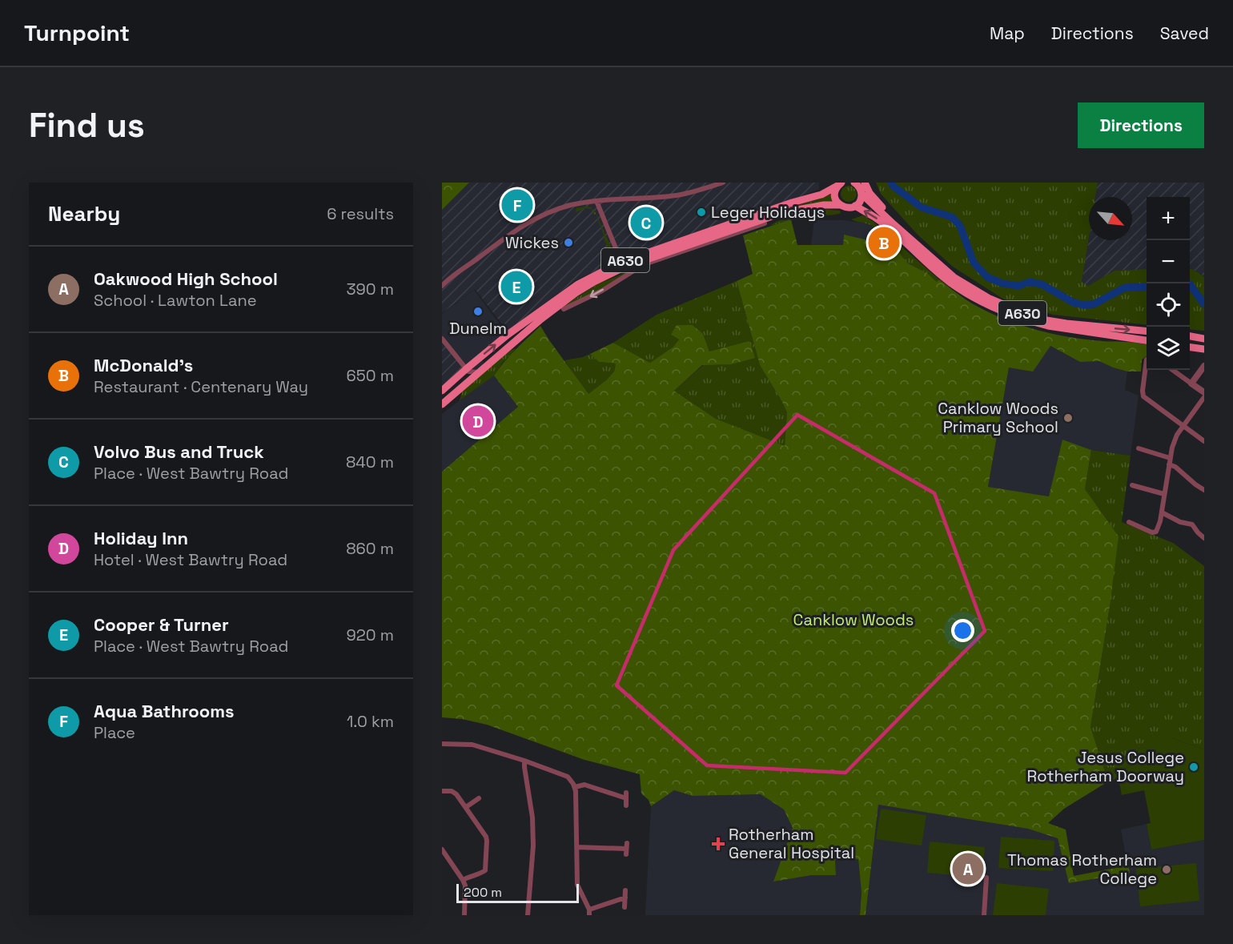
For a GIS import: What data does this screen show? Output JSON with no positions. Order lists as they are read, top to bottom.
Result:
{
  "streets": {
    "main road": ["A630"]
  },
  "parks": ["Canklow Woods"],
  "places": {
    "other": [
      "Leger Holidays",
      "Wickes",
      "Dunelm",
      "Canklow Woods Primary School",
      "Jesus College Rotherham Doorway",
      "Thomas Rotherham College"
    ],
    "health": ["Rotherham General Hospital"]
  },
  "scale_bar": "200 m",
  "north": "bottom right",
  "page": {
    "header": "Turnpoint",
    "nav": ["Map", "Directions", "Saved"],
    "buttons": "Directions",
    "title": "Find us",
    "heading": ["Nearby", "6 results"],
    "pins": [
      "F",
      "C",
      "B",
      "E",
      "D",
      "A"
    ],
    "map_buttons": ["+", "−"],
    "list": [
      {
        "mark": "A",
        "name": "Oakwood High School",
        "note": "School · Lawton Lane",
        "value": "390 m"
      },
      {
        "mark": "B",
        "name": "McDonald's",
        "note": "Restaurant · Centenary Way",
        "value": "650 m"
      },
      {
        "mark": "C",
        "name": "Volvo Bus and Truck",
        "note": "Place · West Bawtry Road",
        "value": "840 m"
      },
      {
        "mark": "D",
        "name": "Holiday Inn",
        "note": "Hotel · West Bawtry Road",
        "value": "860 m"
      },
      {
        "mark": "E",
        "name": "Cooper & Turner",
        "note": "Place · West Bawtry Road",
        "value": "920 m"
      },
      {
        "mark": "F",
        "name": "Aqua Bathrooms",
        "note": "Place",
        "value": "1.0 km"
      }
    ],
    "scale": "200 m"
  }
}
